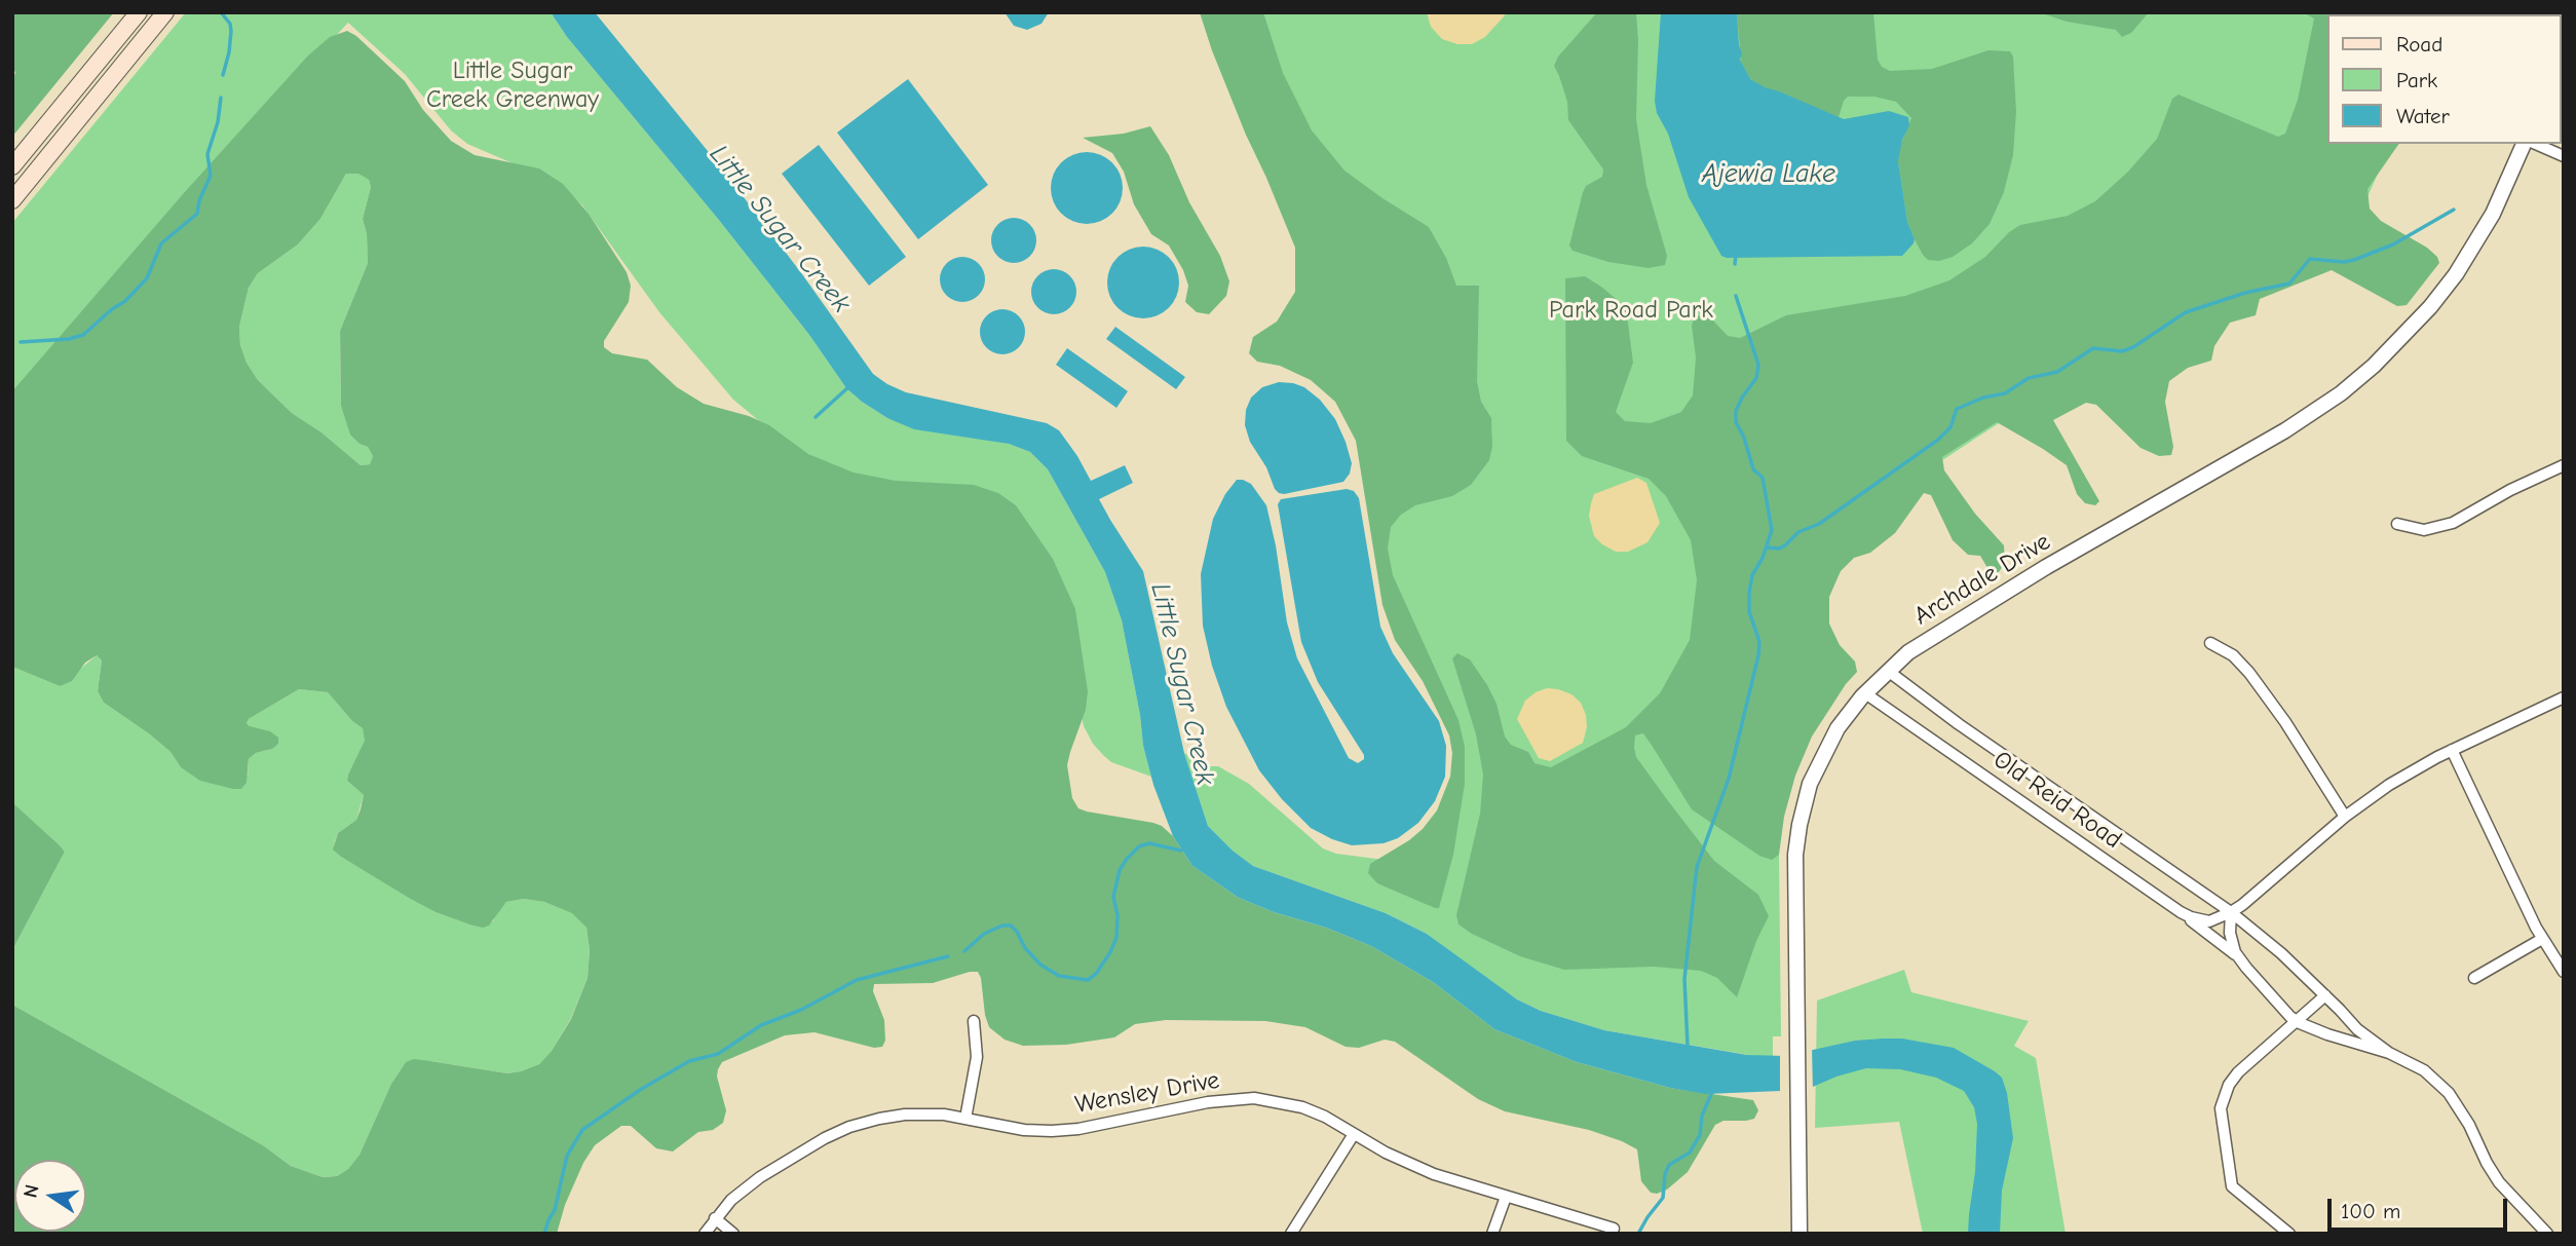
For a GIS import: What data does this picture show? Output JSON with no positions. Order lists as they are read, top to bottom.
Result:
{
  "streets": {
    "street": ["Archdale Drive", "Old Reid Road", "Wensley Drive"]
  },
  "crossings": [
    ["Archdale Drive", "Old Reid Road"]
  ],
  "water": ["Ajewia Lake", "Little Sugar Creek"],
  "parks": ["Little Sugar Creek Greenway", "Park Road Park"],
  "legend": ["Road", "Park", "Water"],
  "scale_bar": "100 m",
  "north": "left"
}
